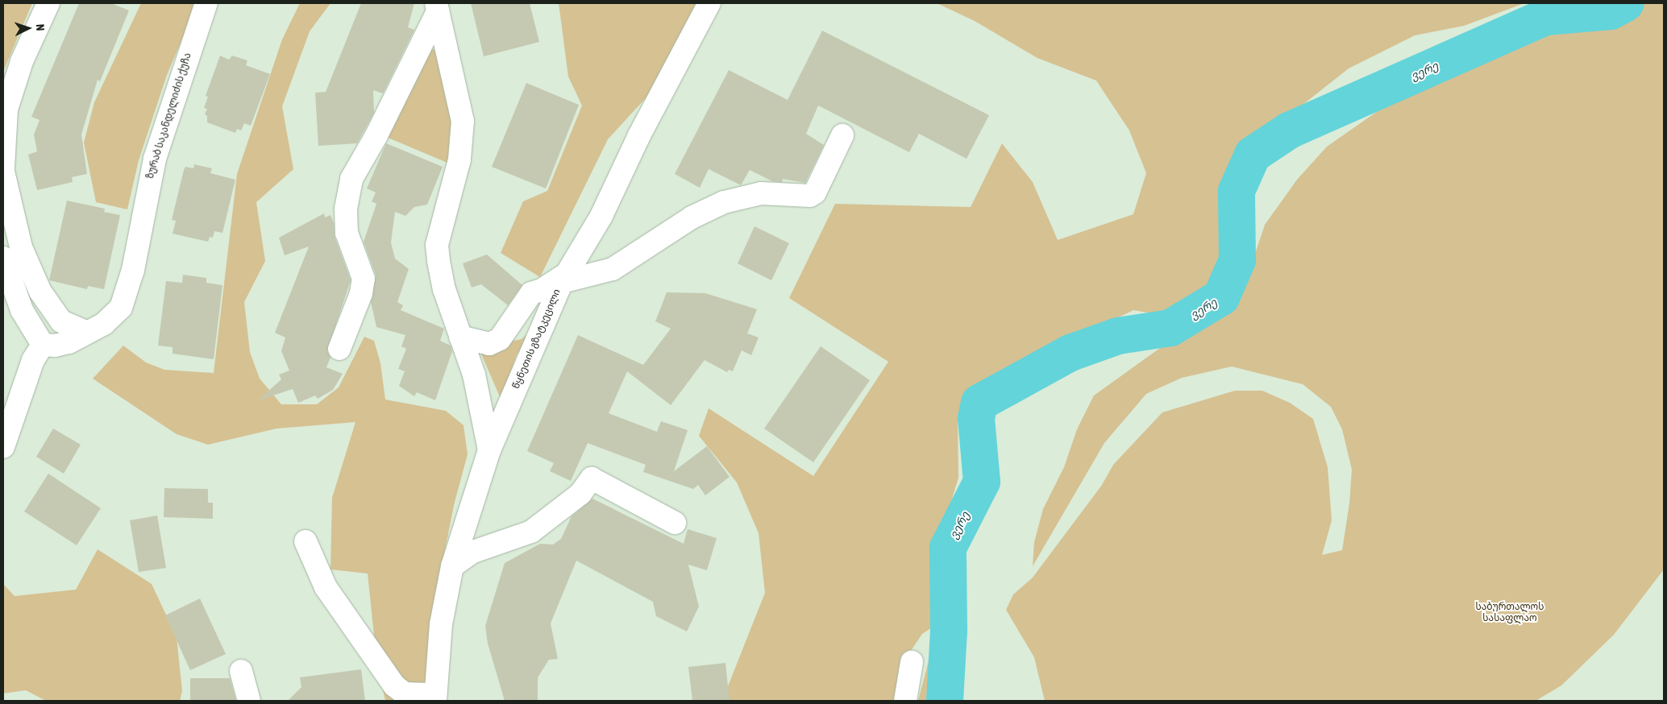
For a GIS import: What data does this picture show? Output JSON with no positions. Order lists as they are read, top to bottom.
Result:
{
  "streets": {
    "street": ["ზურაბ საკანდელიძის ქუჩა", "წყნეთის გზატკეცილი"]
  },
  "water": ["ვერე"],
  "parks": ["საბურთალოს სასაფლაო"],
  "north": "right"
}
